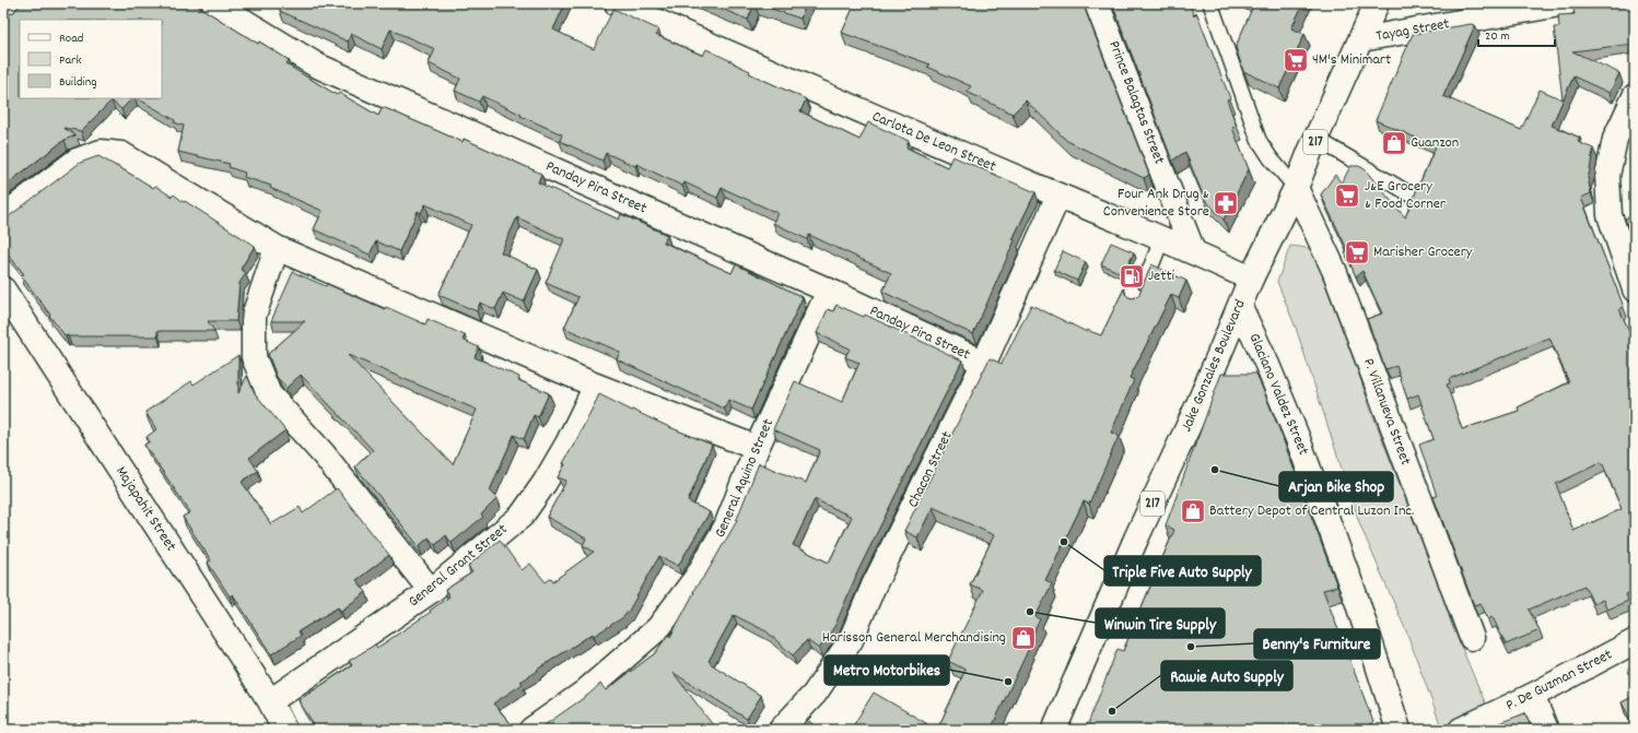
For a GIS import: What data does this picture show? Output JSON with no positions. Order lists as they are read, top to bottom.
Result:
{
  "streets": {
    "street": [
      "Tayag Street",
      "Prince Balagtas Street",
      "Carlota De Leon Street",
      "217",
      "Panday Pira Street",
      "Jake Gonzales Boulevard",
      "Glaciano Valdez Street",
      "P. Villanueva Street",
      "Chacon Street",
      "General Aquino Street",
      "Majapahit Street",
      "General Grant Street",
      "P. De Guzman Street"
    ]
  },
  "crossings": [
    ["Tayag Street", "Jake Gonzales Boulevard"],
    ["Prince Balagtas Street", "Carlota De Leon Street"],
    ["Carlota De Leon Street", "Jake Gonzales Boulevard"],
    ["Carlota De Leon Street", "Chacon Street"],
    ["Panday Pira Street", "Chacon Street"],
    ["Panday Pira Street", "General Aquino Street"],
    ["Jake Gonzales Boulevard", "Glaciano Valdez Street"],
    ["Jake Gonzales Boulevard", "P. Villanueva Street"],
    ["Majapahit Street", "General Grant Street"]
  ],
  "places": {
    "supermarket": ["4M's Minimart", "J&E Grocery & Food Corner", "Marisher Grocery"],
    "shop": ["Guanzon", "Battery Depot of Central Luzon Inc.", "Harisson General Merchandising"],
    "pharmacy": ["Four Ank Drug & Convenience Store"],
    "fuel station": ["Jetti"],
    "other": [
      "Arjan Bike Shop",
      "Triple Five Auto Supply",
      "Winwin Tire Supply",
      "Benny's Furniture",
      "Metro Motorbikes",
      "Rawie Auto Supply"
    ]
  },
  "legend": ["Road", "Park", "Building"],
  "scale_bar": "20 m"
}
